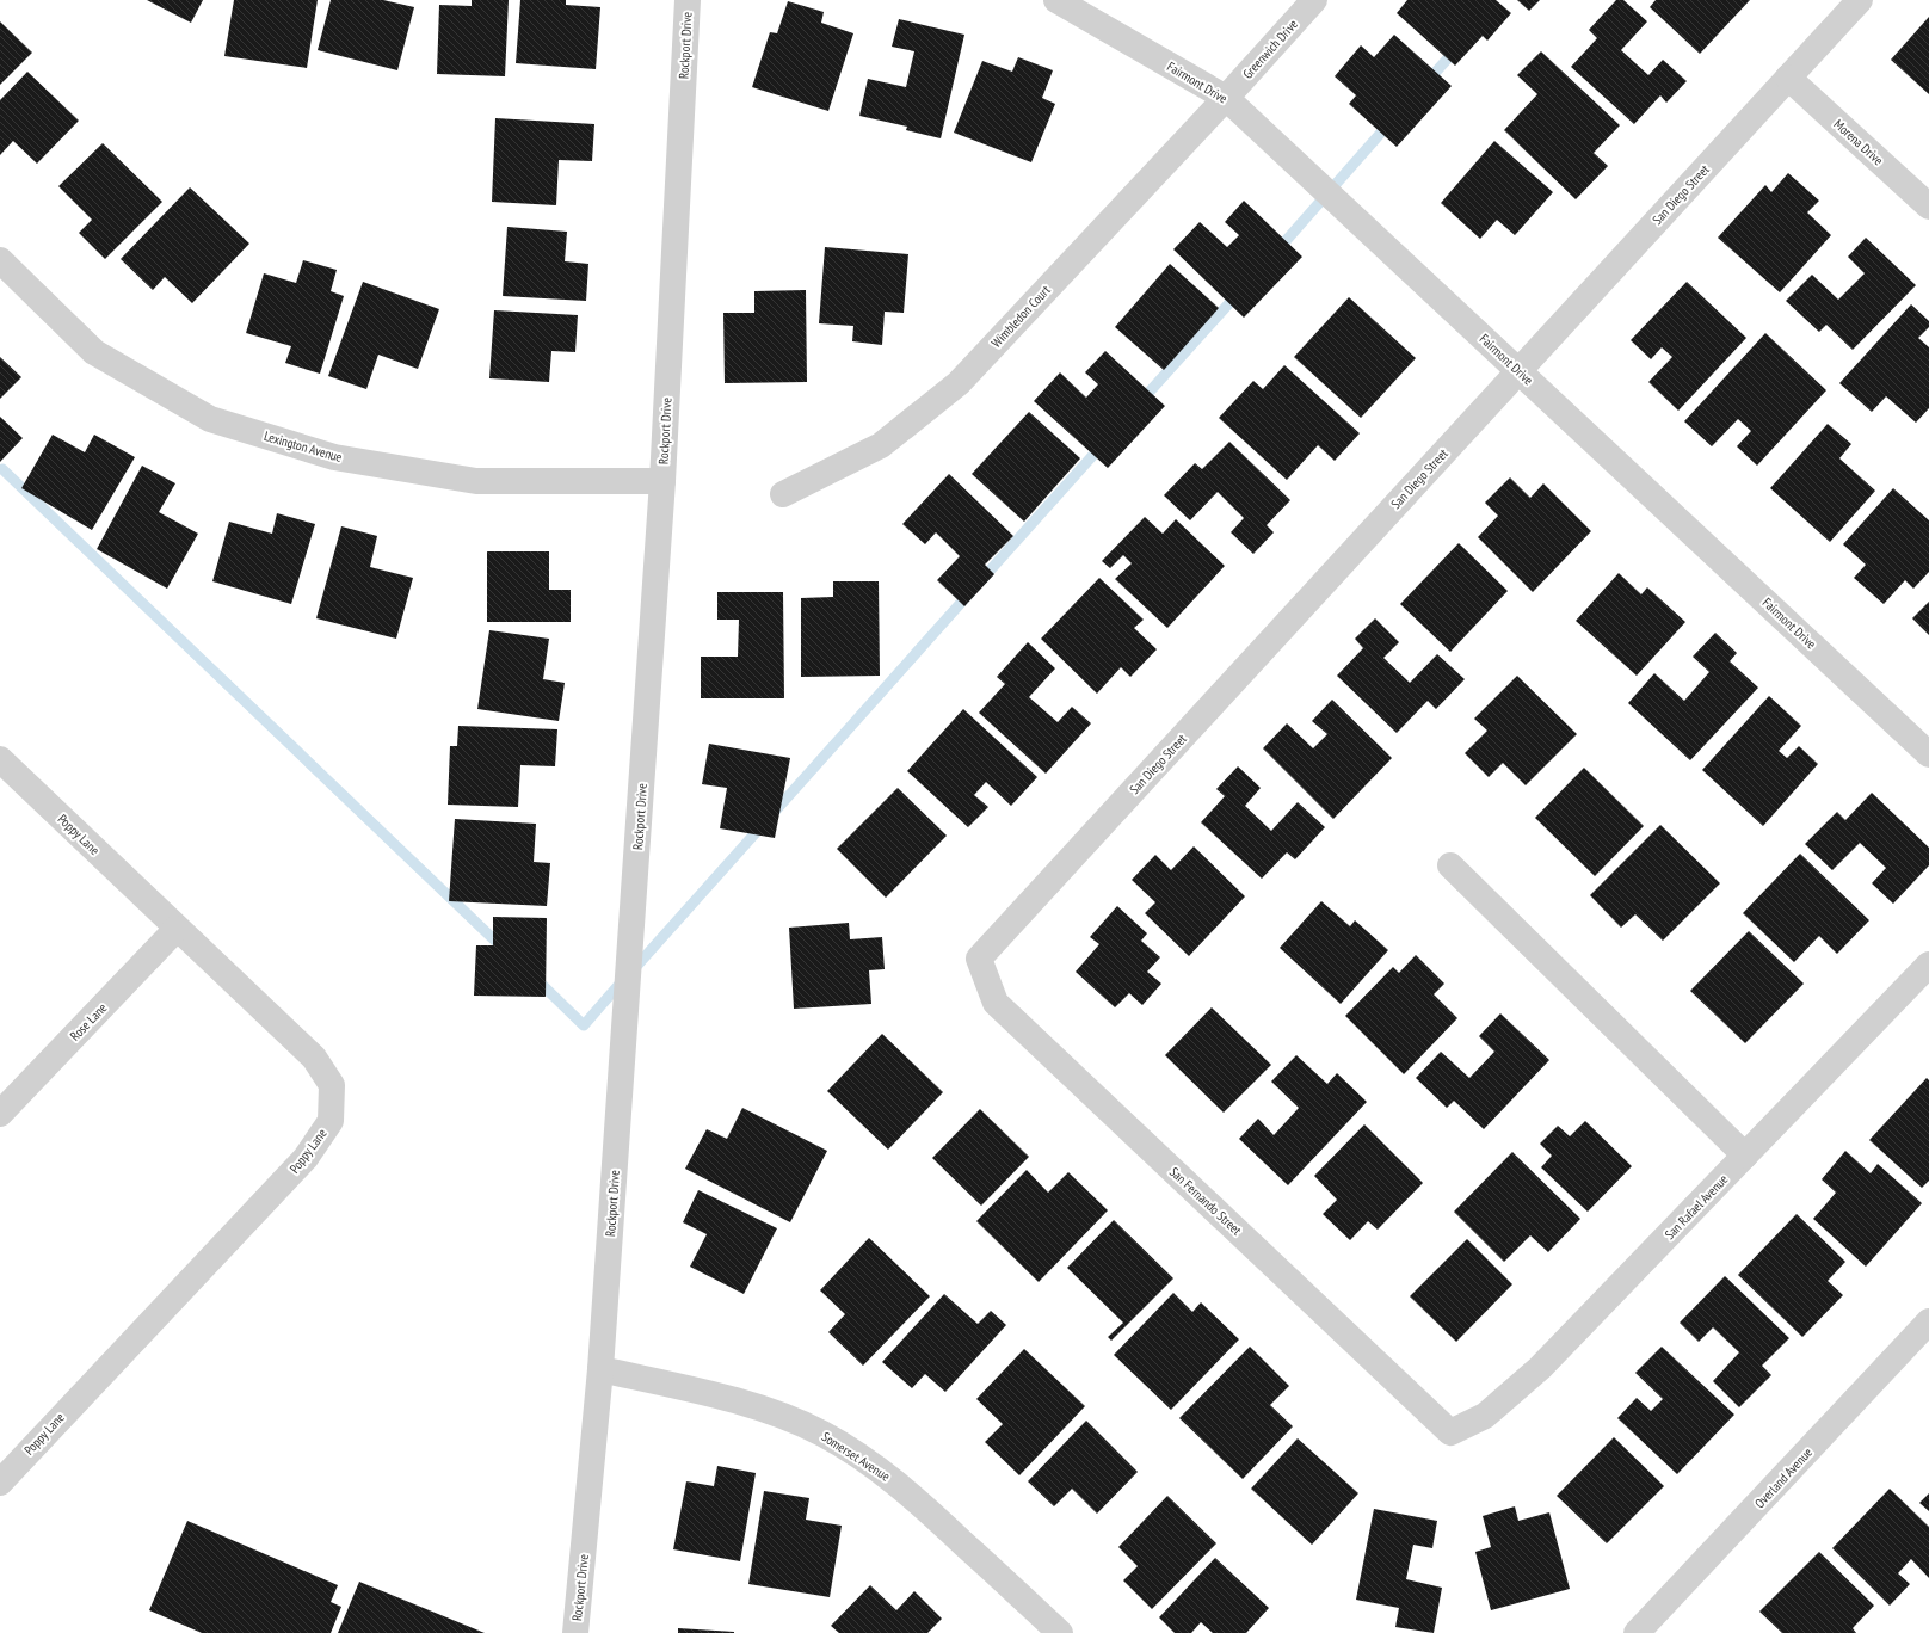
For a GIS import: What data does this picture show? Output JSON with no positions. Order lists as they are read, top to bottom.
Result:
{
  "streets": {
    "street": [
      "Rockport Drive",
      "Greenwich Drive",
      "Fairmont Drive",
      "Morena Drive",
      "San Diego Street",
      "Wimbledon Court",
      "Lexington Avenue",
      "Poppy Lane",
      "Rose Lane",
      "San Fernando Street",
      "San Rafael Avenue",
      "Somerset Avenue",
      "Overland Avenue"
    ]
  },
  "crossings": [
    ["Rockport Drive", "Lexington Avenue"],
    ["Rockport Drive", "Somerset Avenue"],
    ["Greenwich Drive", "Fairmont Drive"],
    ["Greenwich Drive", "Wimbledon Court"],
    ["Fairmont Drive", "San Diego Street"],
    ["Fairmont Drive", "Wimbledon Court"],
    ["Morena Drive", "San Diego Street"],
    ["San Diego Street", "San Fernando Street"],
    ["Poppy Lane", "Rose Lane"],
    ["San Fernando Street", "San Rafael Avenue"]
  ]
}
